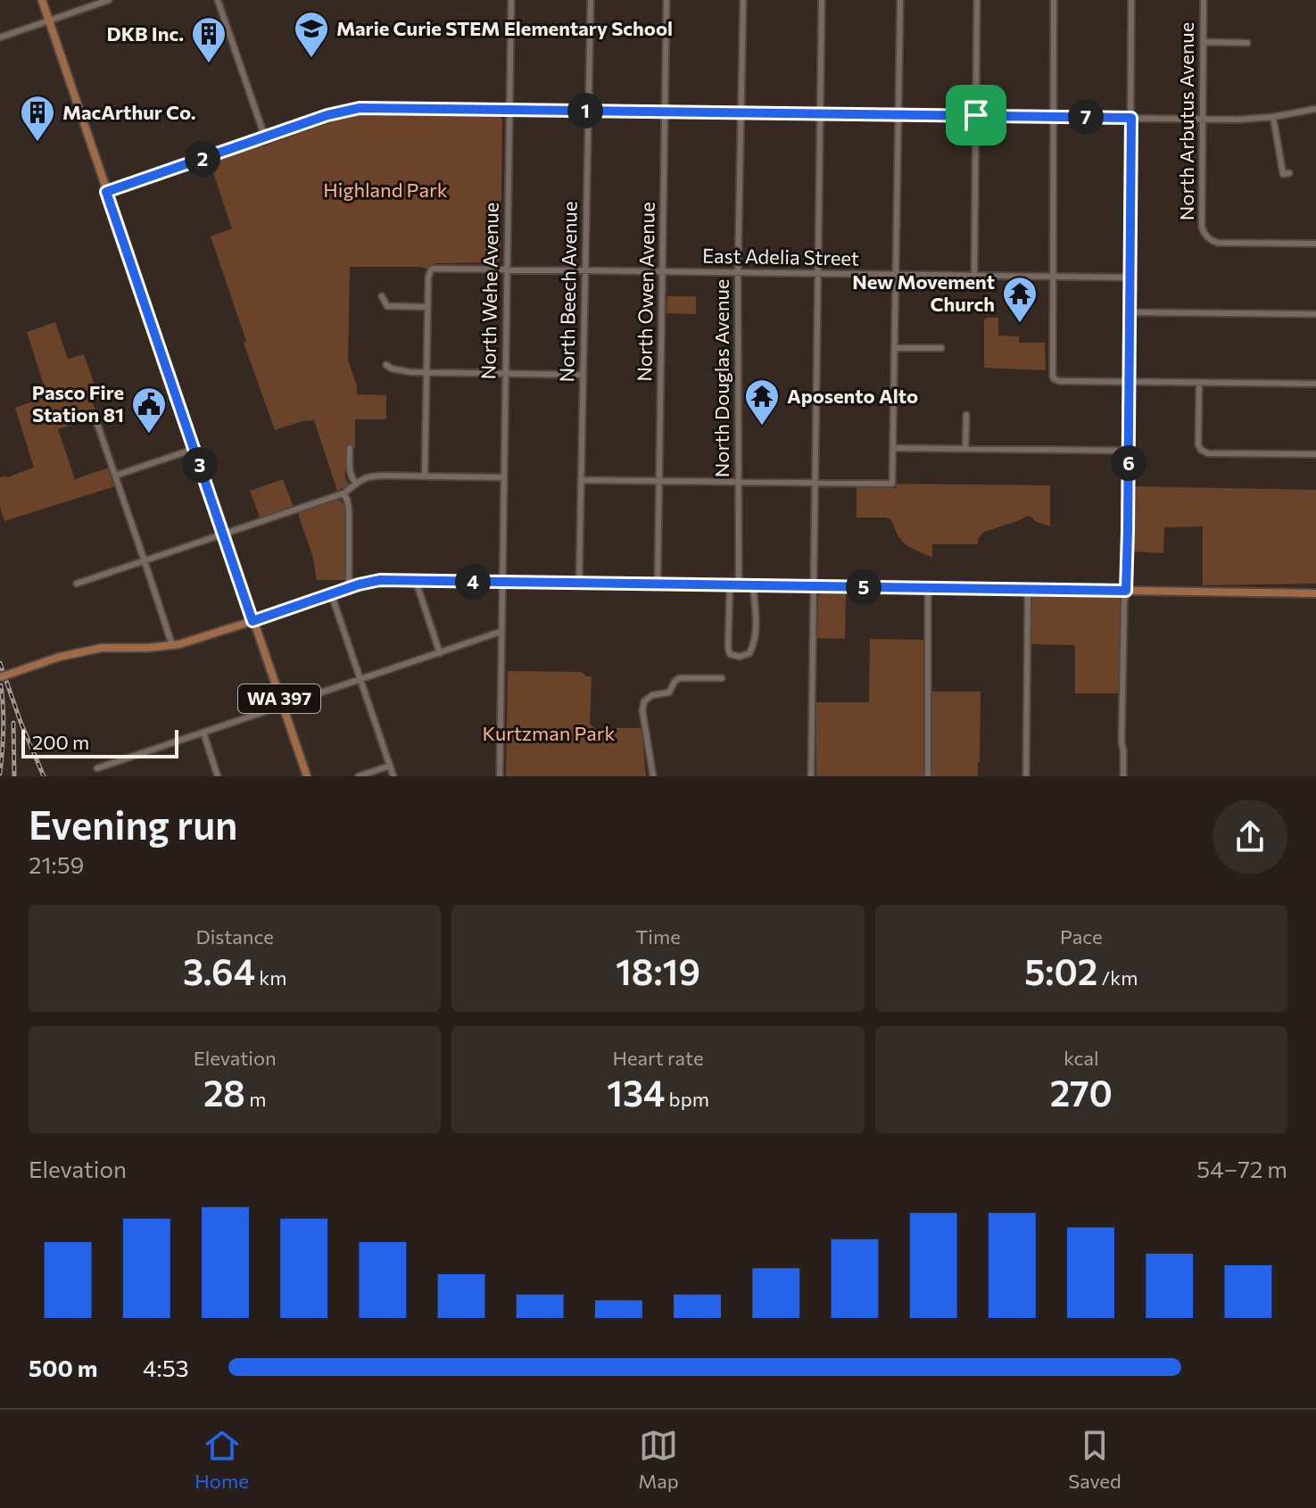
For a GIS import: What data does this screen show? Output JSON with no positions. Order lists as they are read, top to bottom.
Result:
{
  "streets": {
    "main road": ["WA 397"],
    "street": [
      "North Arbutus Avenue",
      "East Adelia Street",
      "North Wehe Avenue",
      "North Beech Avenue",
      "North Owen Avenue",
      "North Douglas Avenue"
    ]
  },
  "crossings": [
    ["East Adelia Street", "North Wehe Avenue"],
    ["East Adelia Street", "North Beech Avenue"],
    ["East Adelia Street", "North Owen Avenue"],
    ["East Adelia Street", "North Douglas Avenue"]
  ],
  "parks": ["Highland Park", "Kurtzman Park"],
  "places": {
    "school or university": ["Marie Curie STEM Elementary School"],
    "building": ["DKB Inc.", "MacArthur Co."],
    "temple": ["New Movement Church", "Aposento Alto"],
    "public building": ["Pasco Fire Station 81"]
  },
  "scale_bar": "200 m",
  "page": {
    "pins": [
      "1",
      "7",
      "2",
      "6",
      "3",
      "4",
      "5"
    ],
    "scale": "200 m",
    "heading": ["Evening run", "21:59"],
    "stats": [
      ["Distance", "3.64 km"],
      ["Time", "18:19"],
      ["Pace", "5:02 /km"],
      ["Elevation", "28 m"],
      ["Heart rate", "134 bpm"],
      ["kcal", "270"]
    ],
    "chart": ["Elevation", "54–72 m"],
    "list": [
      {
        "name": "500 m",
        "note": "4:53"
      }
    ],
    "tabs": ["Home", "Map", "Saved"]
  }
}
